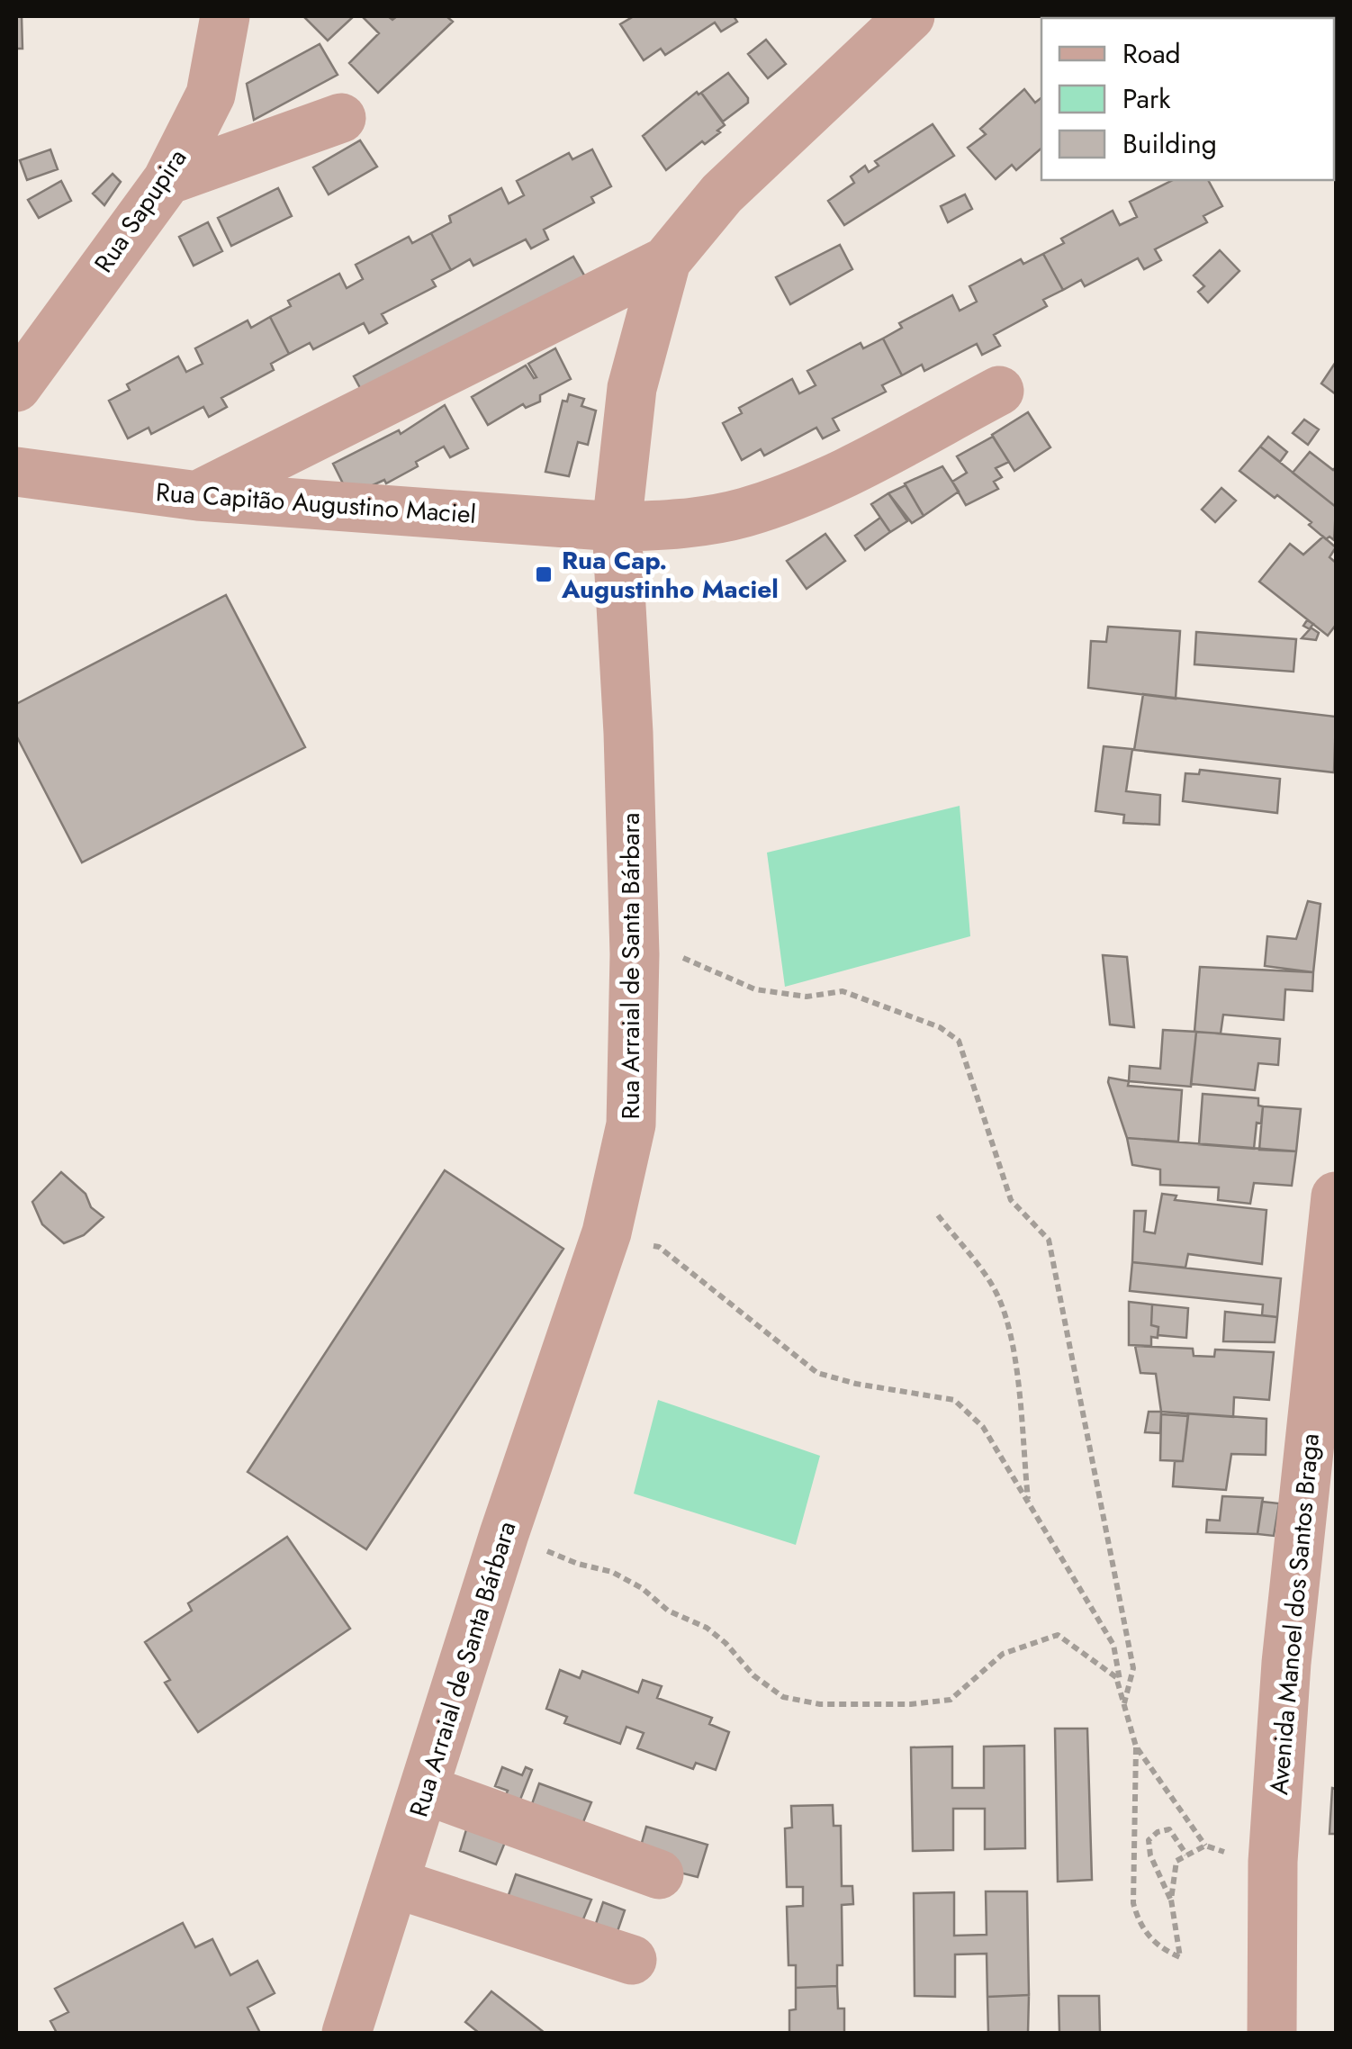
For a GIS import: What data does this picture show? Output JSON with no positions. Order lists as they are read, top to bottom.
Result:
{
  "streets": {
    "street": [
      "Rua Sapupira",
      "Rua Capitão Augustino Maciel",
      "Rua Arraial de Santa Bárbara",
      "Avenida Manoel dos Santos Braga"
    ]
  },
  "crossings": [
    ["Rua Capitão Augustino Maciel", "Rua Arraial de Santa Bárbara"]
  ],
  "places": {
    "transit": ["Rua Cap. Augustinho Maciel"]
  },
  "legend": ["Road", "Park", "Building"]
}
